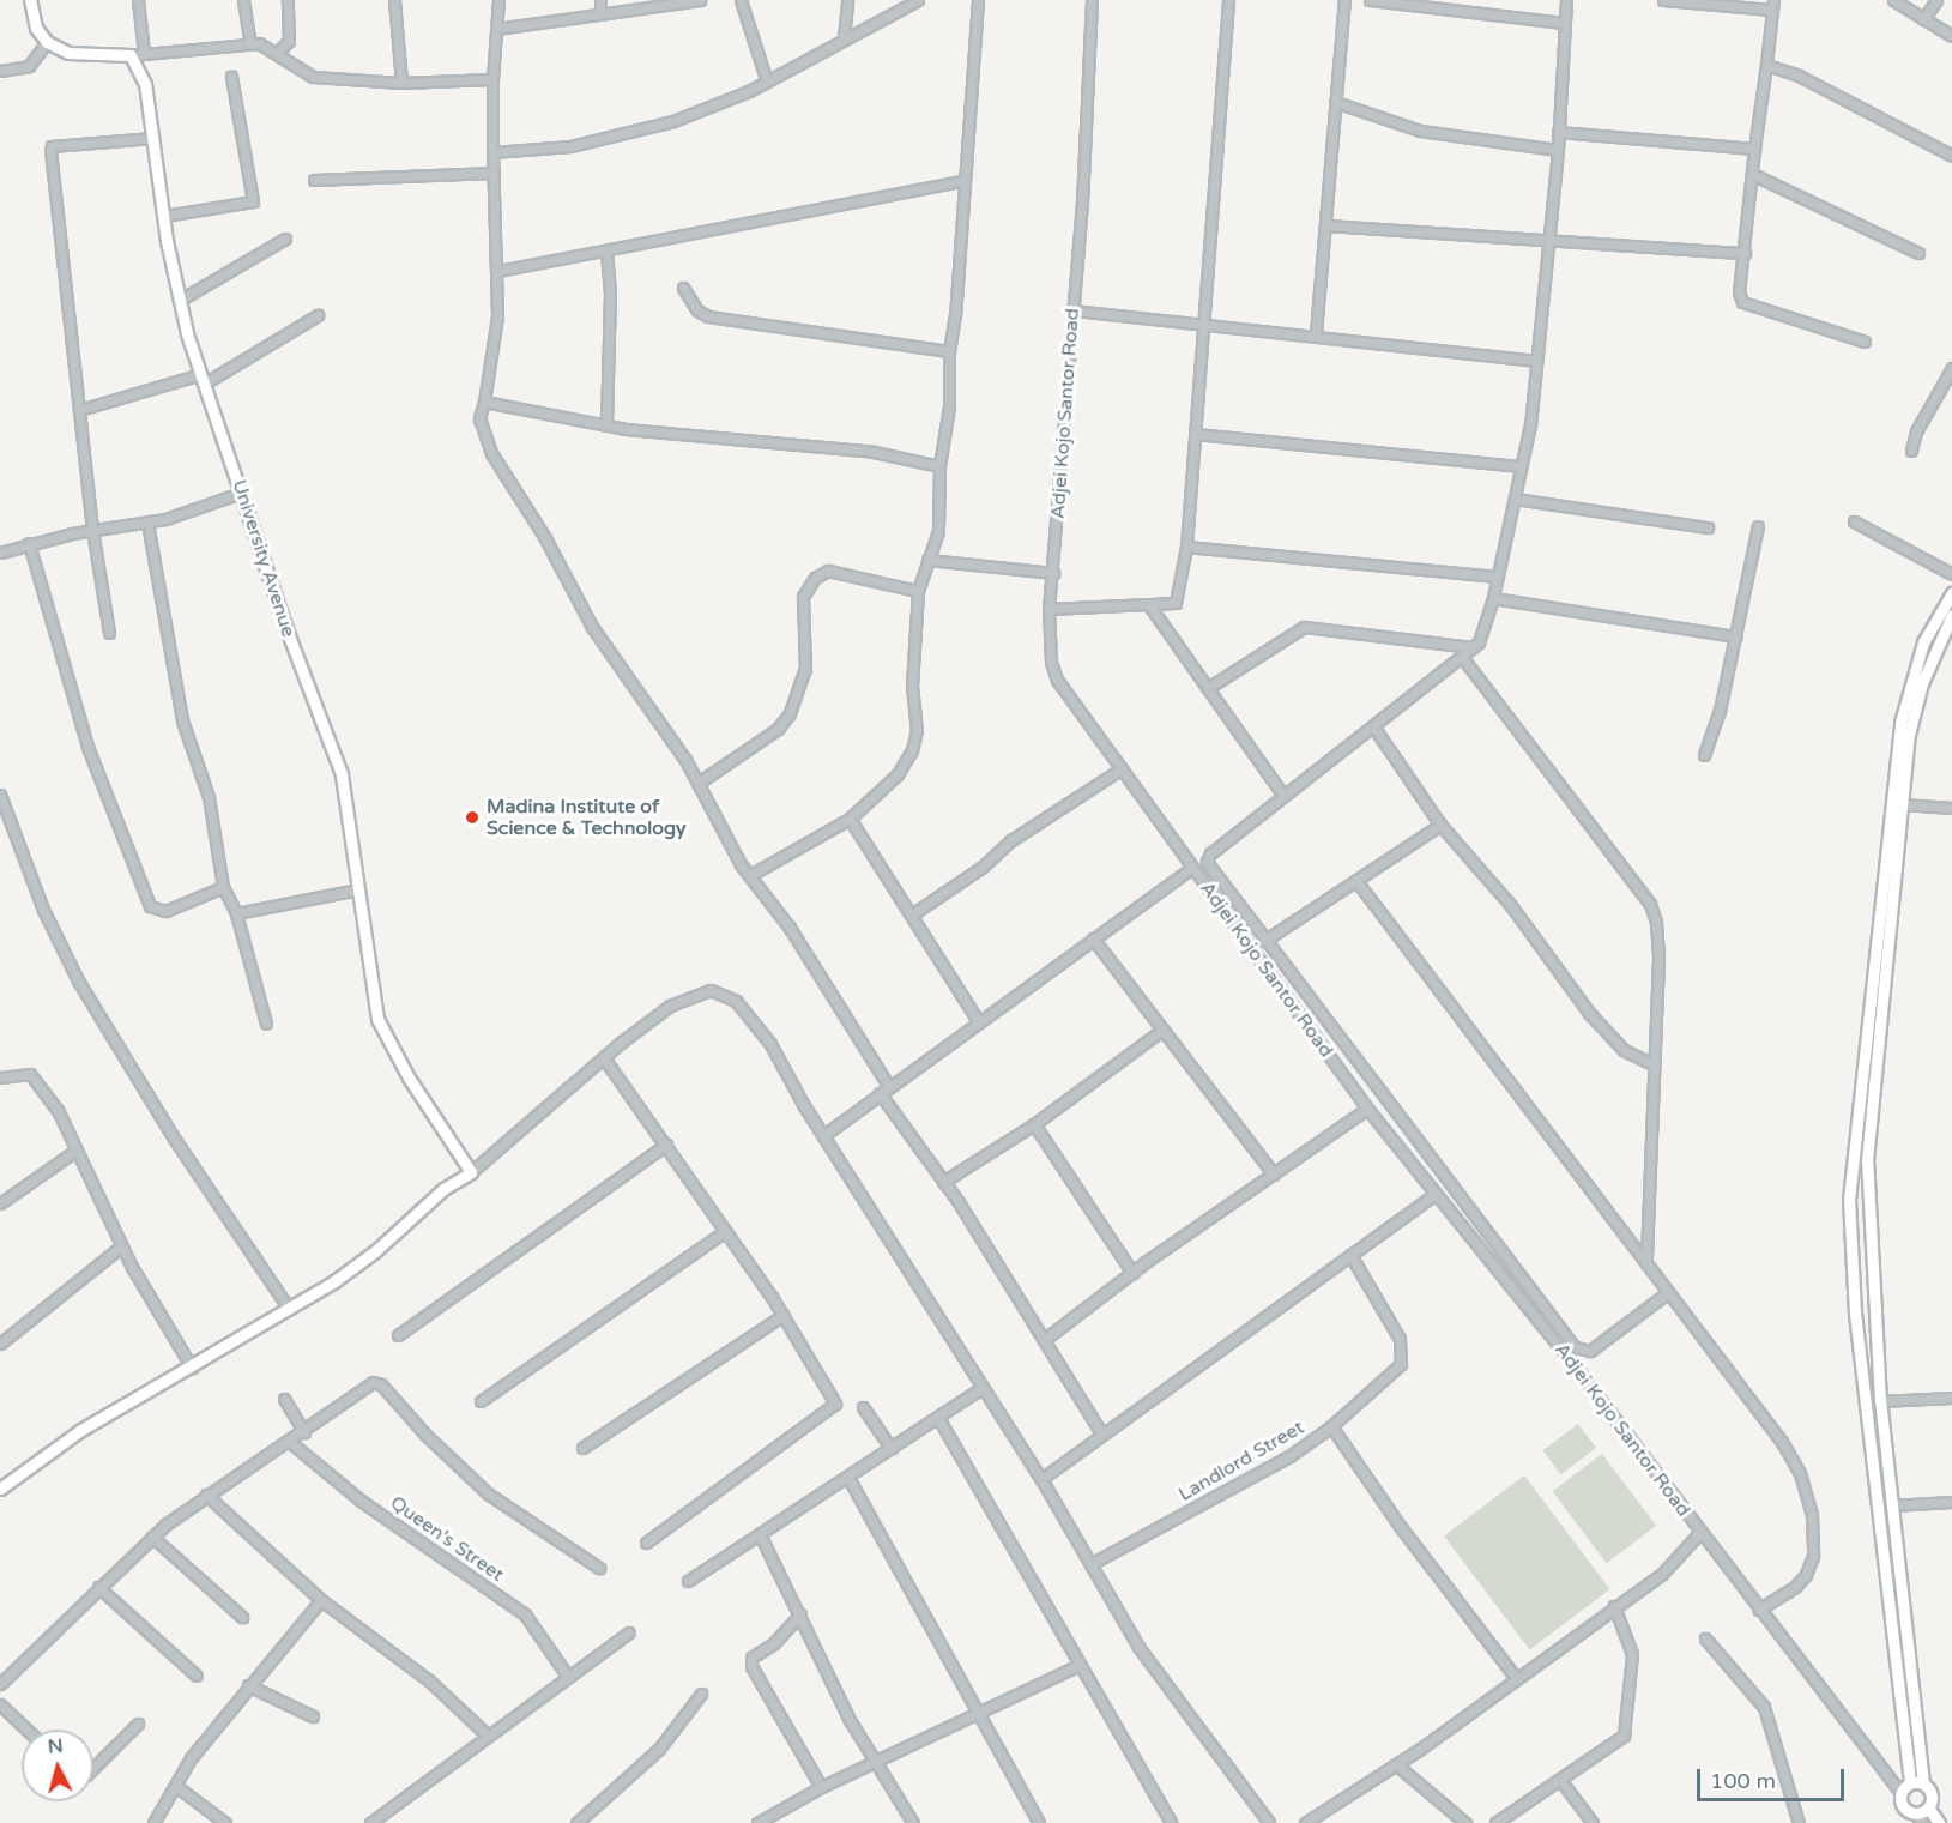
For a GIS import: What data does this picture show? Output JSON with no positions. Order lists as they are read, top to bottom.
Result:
{
  "streets": {
    "street": [
      "Adjei Kojo Santor Road",
      "University Avenue",
      "Landlord Street",
      "Queen’s Street"
    ]
  },
  "places": ["Madina Institute of Science & Technology"],
  "scale_bar": "100 m",
  "north": "top"
}
